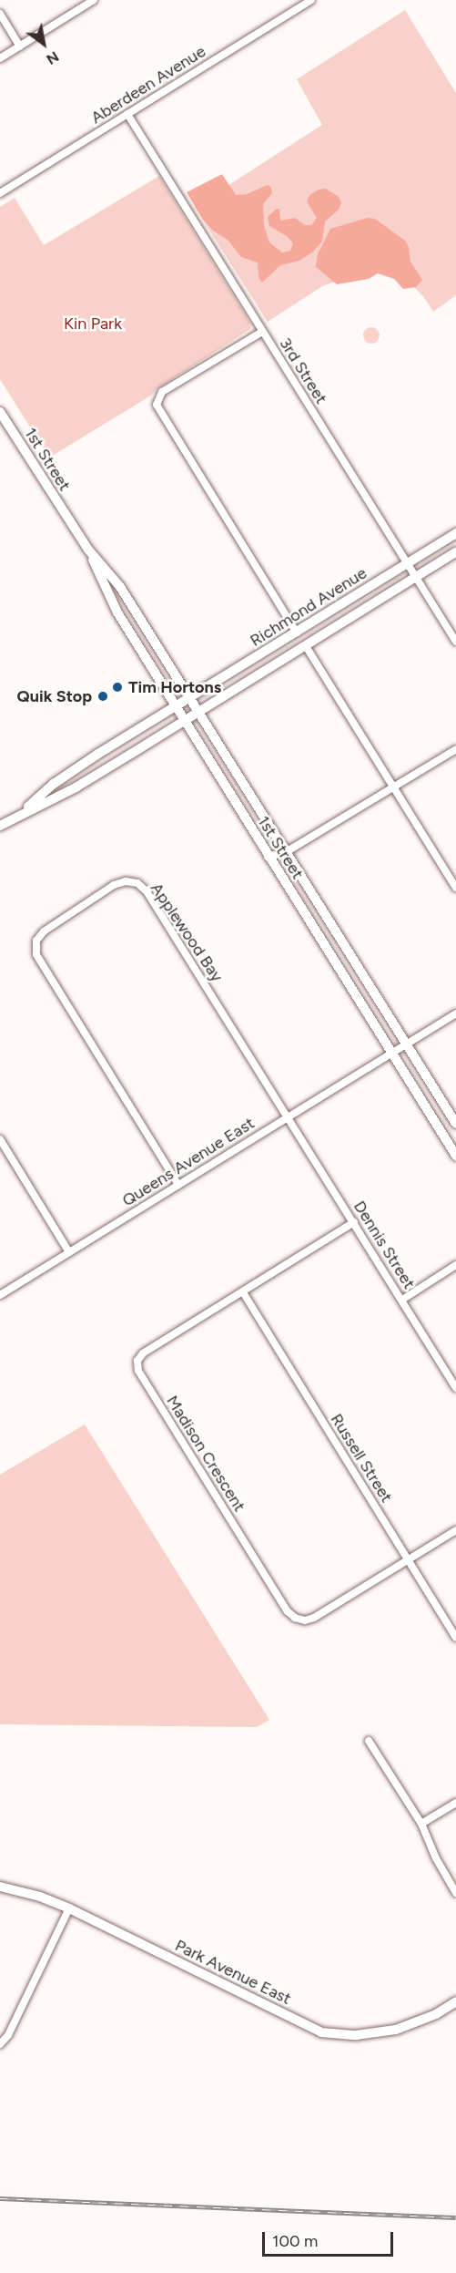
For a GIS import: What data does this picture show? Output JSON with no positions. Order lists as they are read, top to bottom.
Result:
{
  "streets": {
    "main road": ["1st Street", "Richmond Avenue", "Park Avenue East"],
    "street": [
      "Aberdeen Avenue",
      "3rd Street",
      "Applewood Bay",
      "Queens Avenue East",
      "Dennis Street",
      "Madison Crescent",
      "Russell Street"
    ]
  },
  "crossings": [
    ["Aberdeen Avenue", "3rd Street"],
    ["3rd Street", "Richmond Avenue"],
    ["1st Street", "Richmond Avenue"],
    ["1st Street", "Queens Avenue East"],
    ["Applewood Bay", "Queens Avenue East"],
    ["Applewood Bay", "Dennis Street"],
    ["Queens Avenue East", "Dennis Street"],
    ["Dennis Street", "Madison Crescent"],
    ["Madison Crescent", "Russell Street"]
  ],
  "parks": ["Kin Park"],
  "places": ["Tim Hortons", "Quik Stop"],
  "scale_bar": "100 m",
  "north": "bottom right"
}
